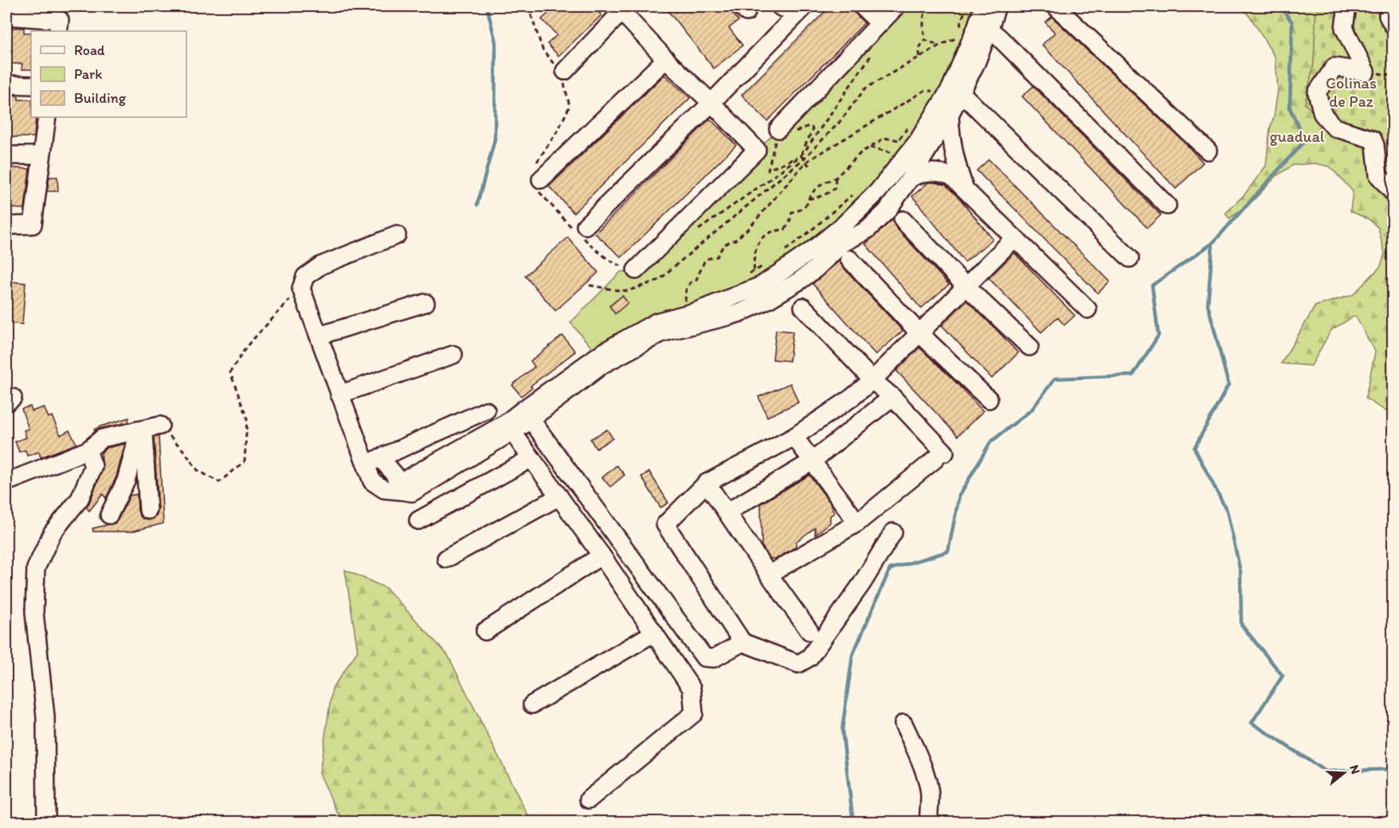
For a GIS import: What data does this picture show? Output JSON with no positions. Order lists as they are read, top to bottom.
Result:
{
  "parks": ["Colinas de Paz", "guadual"],
  "legend": ["Road", "Park", "Building"],
  "north": "right"
}
